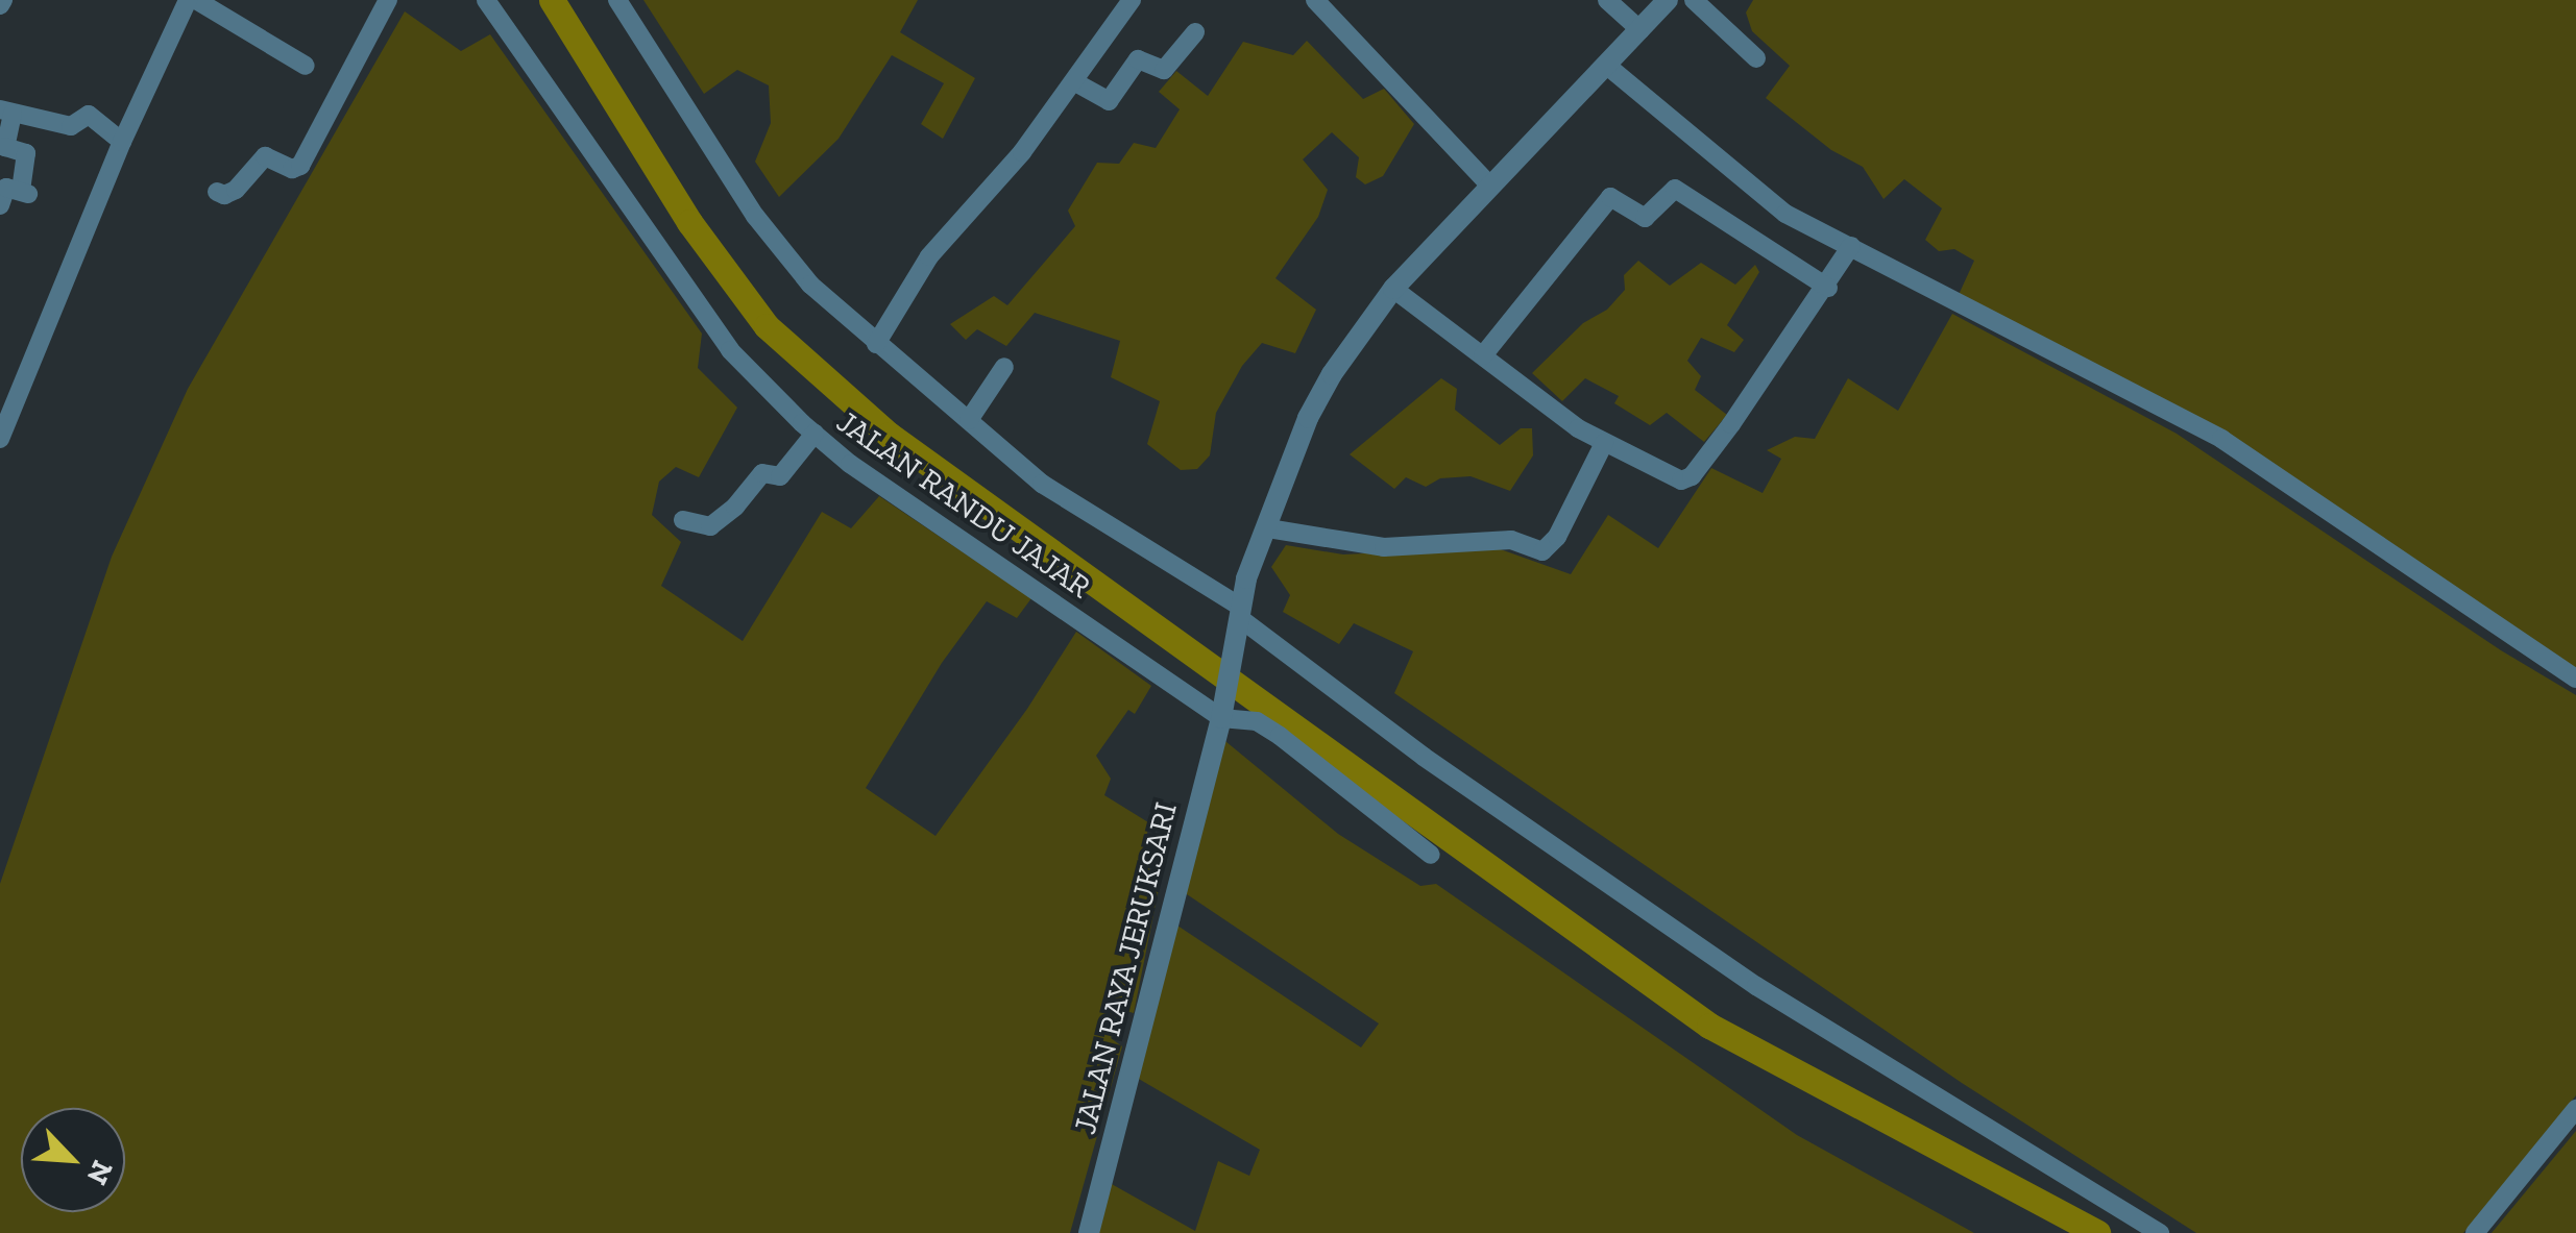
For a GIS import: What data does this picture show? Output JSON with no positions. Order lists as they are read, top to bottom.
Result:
{
  "streets": {
    "street": ["JALAN RANDU JAJAR", "JALAN RAYA JERUKSARI"]
  },
  "crossings": [
    ["JALAN RANDU JAJAR", "JALAN RAYA JERUKSARI"]
  ],
  "north": "bottom right"
}
